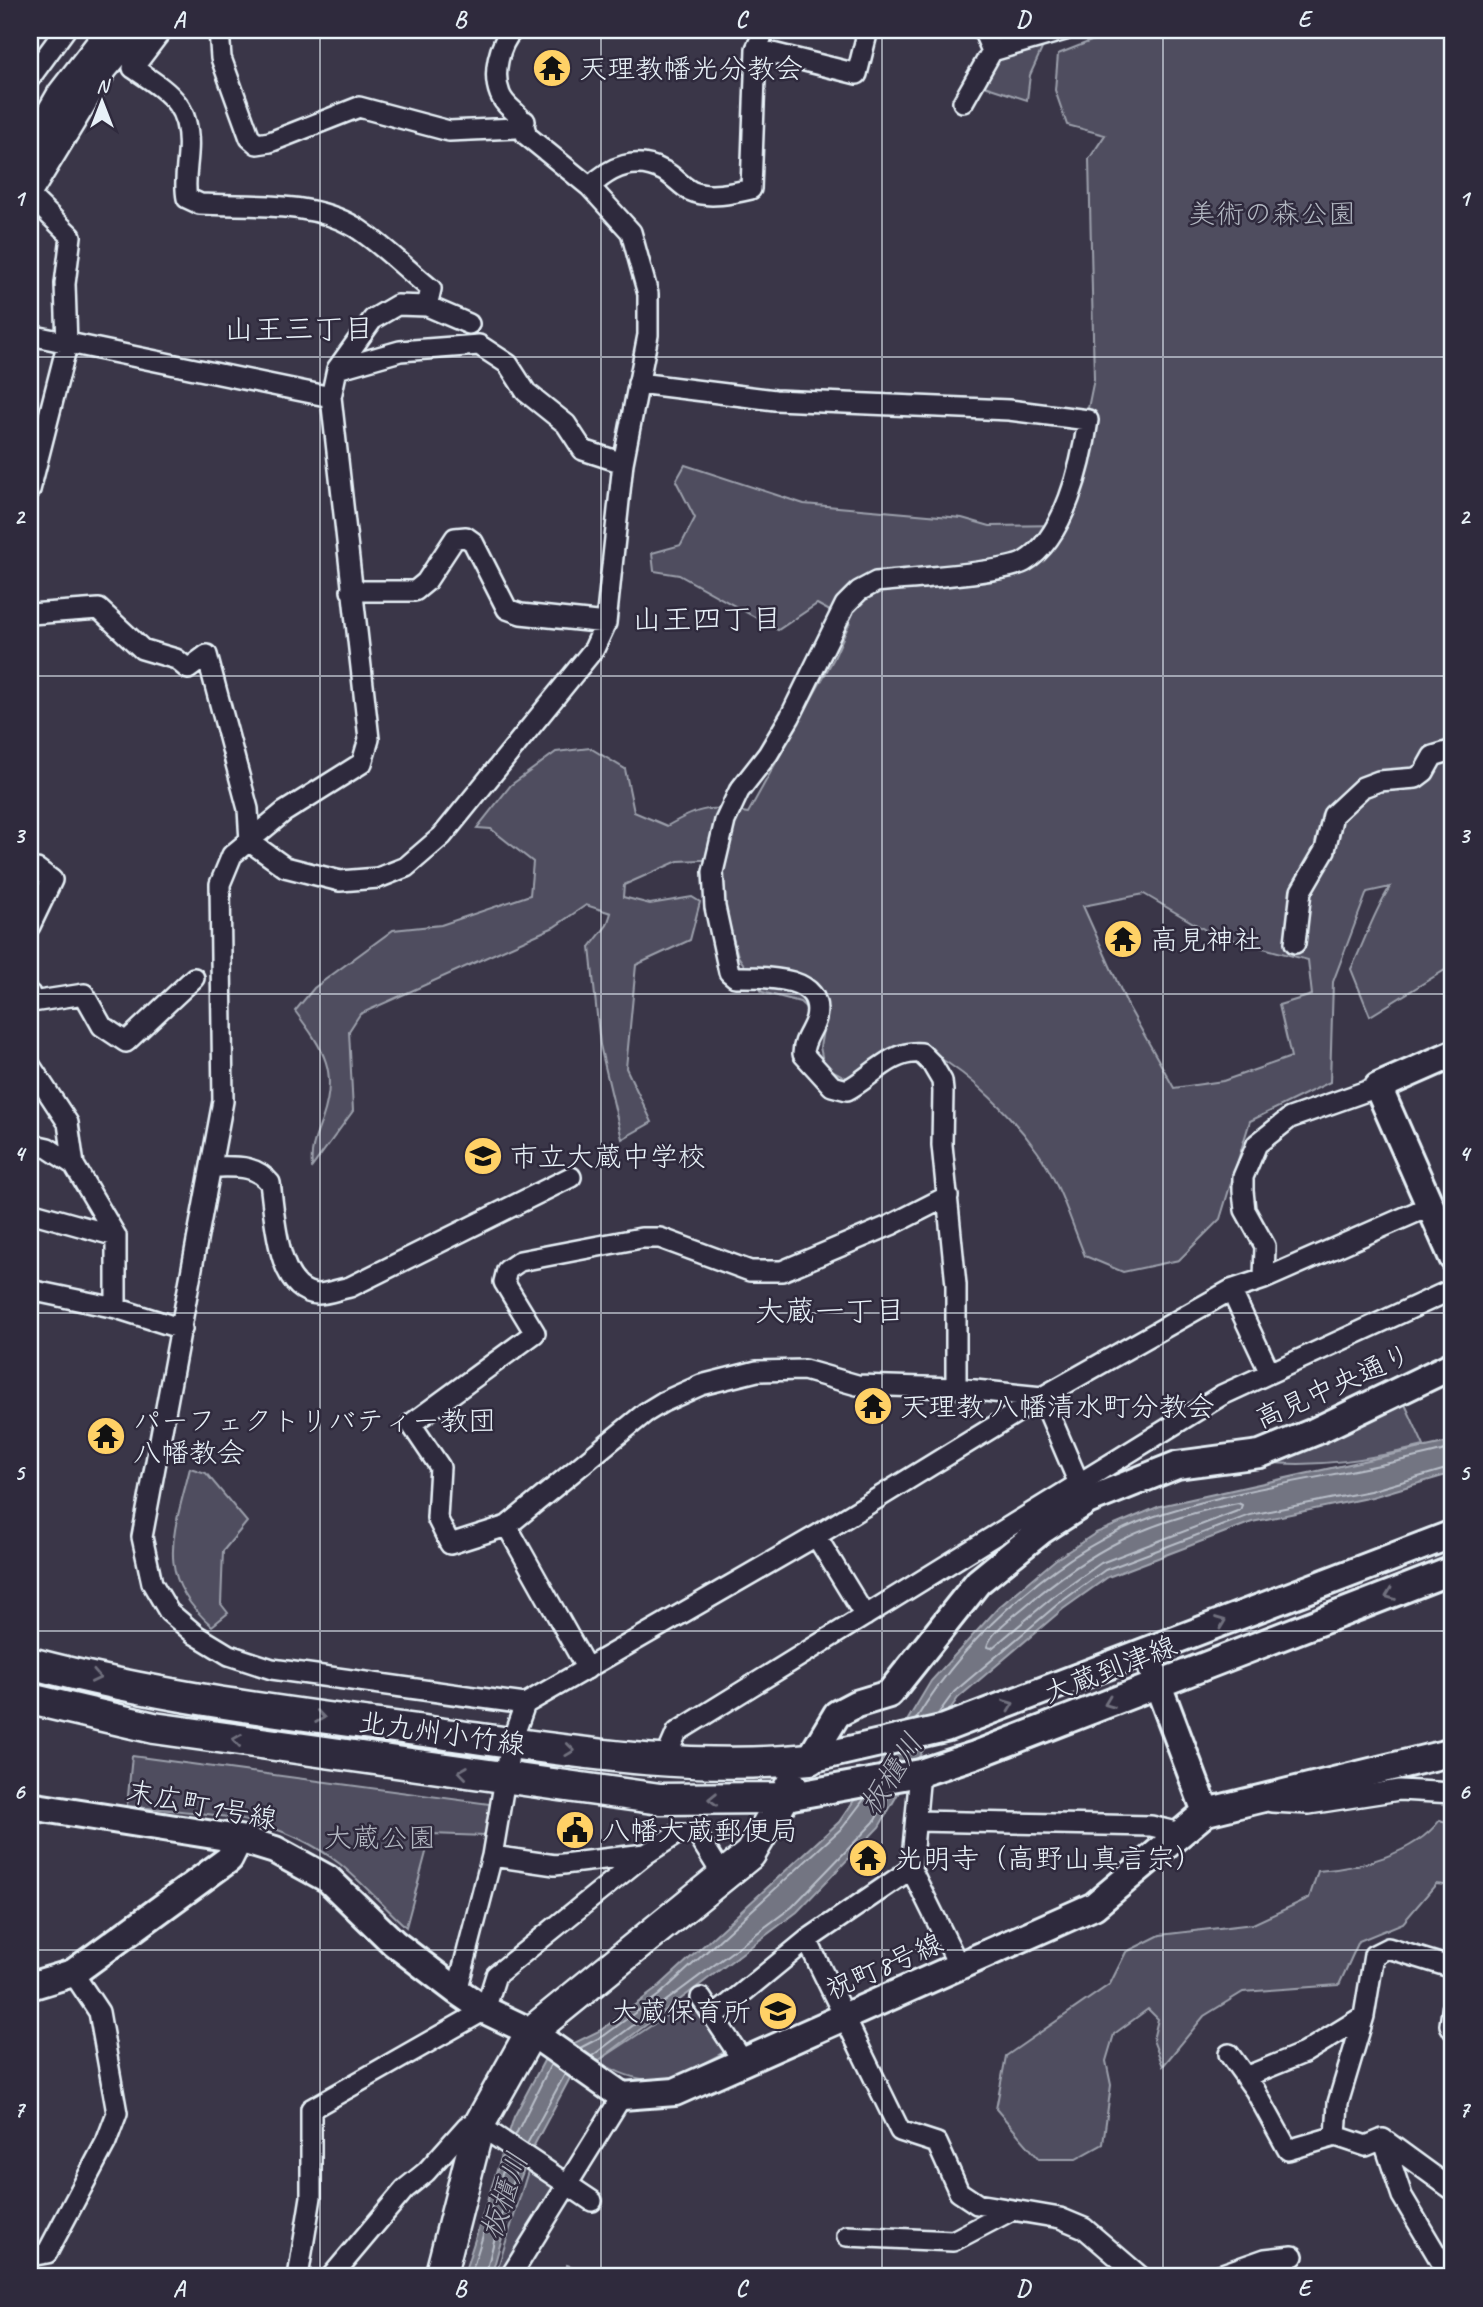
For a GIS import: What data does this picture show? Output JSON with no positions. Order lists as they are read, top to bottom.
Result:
{
  "streets": {
    "main road": ["北九州小竹線"],
    "street": [
      "高見中央通り",
      "大蔵到津線",
      "末広町1号線",
      "祝町8号線"
    ]
  },
  "crossings": [
    ["高見中央通り", "大蔵到津線"],
    ["高見中央通り", "北九州小竹線"],
    ["大蔵到津線", "北九州小竹線"],
    ["末広町1号線", "祝町8号線"]
  ],
  "districts": ["山王三丁目", "山王四丁目", "大蔵一丁目"],
  "water": ["板櫃川"],
  "parks": ["美術の森公園", "大蔵公園"],
  "places": {
    "temple": [
      "天理教幡光分教会",
      "高見神社",
      "天理教 八幡清水町分教会",
      "パーフェクトリバティー教団 八幡教会",
      "光明寺（高野山真言宗）"
    ],
    "school or university": ["市立大蔵中学校", "大蔵保育所"],
    "public building": ["八幡大蔵郵便局"]
  },
  "north": "top",
  "grid": {
    "columns": [
      "A",
      "B",
      "C",
      "D",
      "E"
    ],
    "rows": [
      "1",
      "2",
      "3",
      "4",
      "5",
      "6",
      "7"
    ]
  }
}
